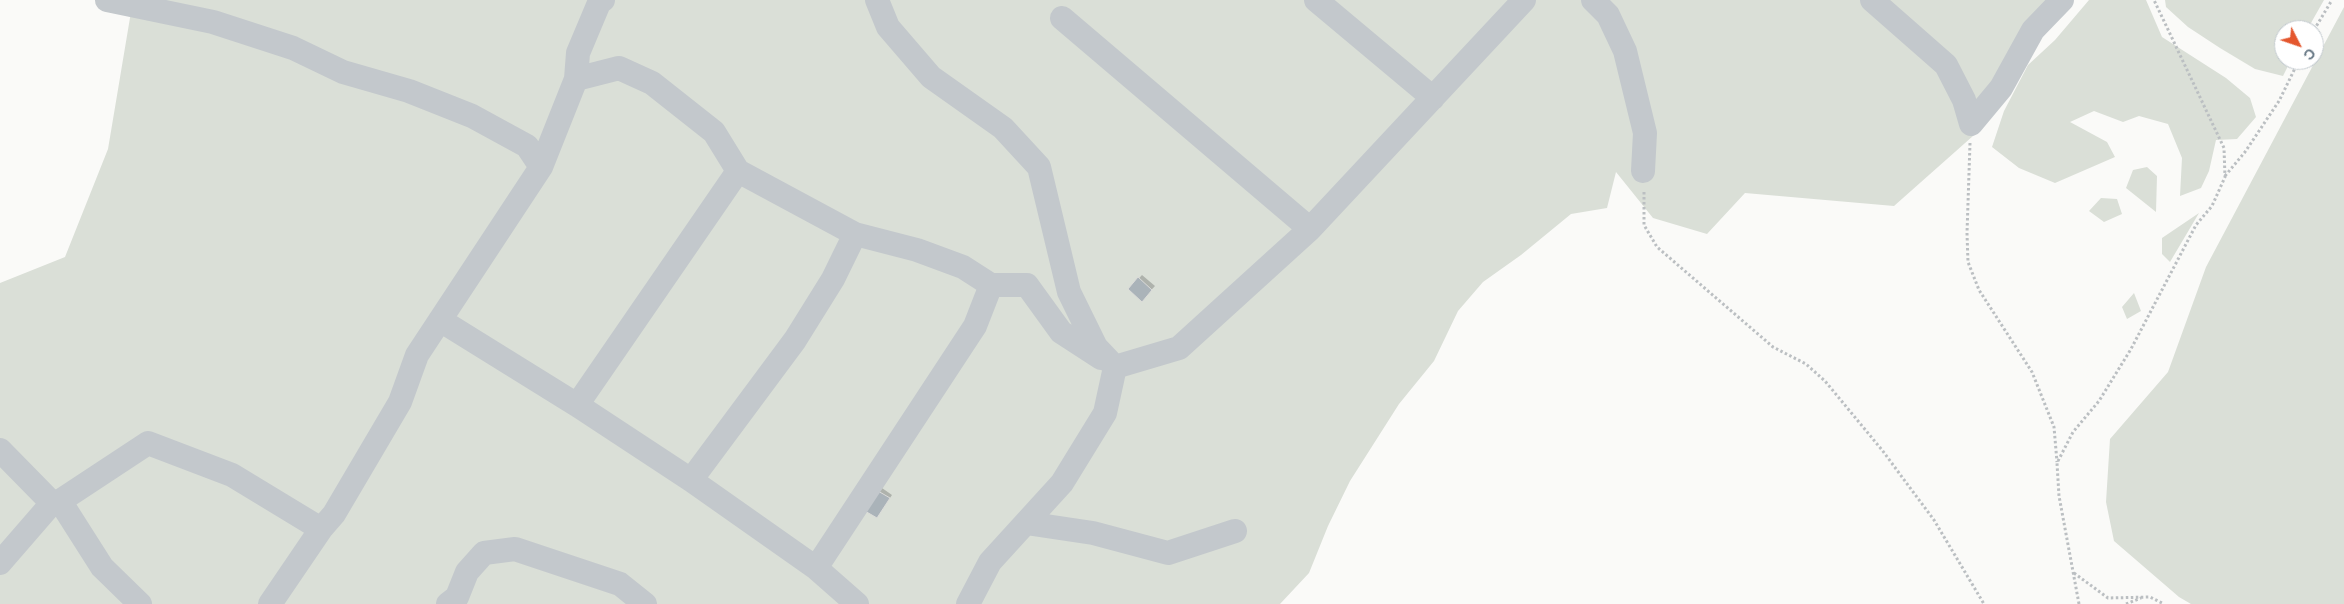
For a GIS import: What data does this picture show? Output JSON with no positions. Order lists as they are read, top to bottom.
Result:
{
  "north": "bottom right"
}
